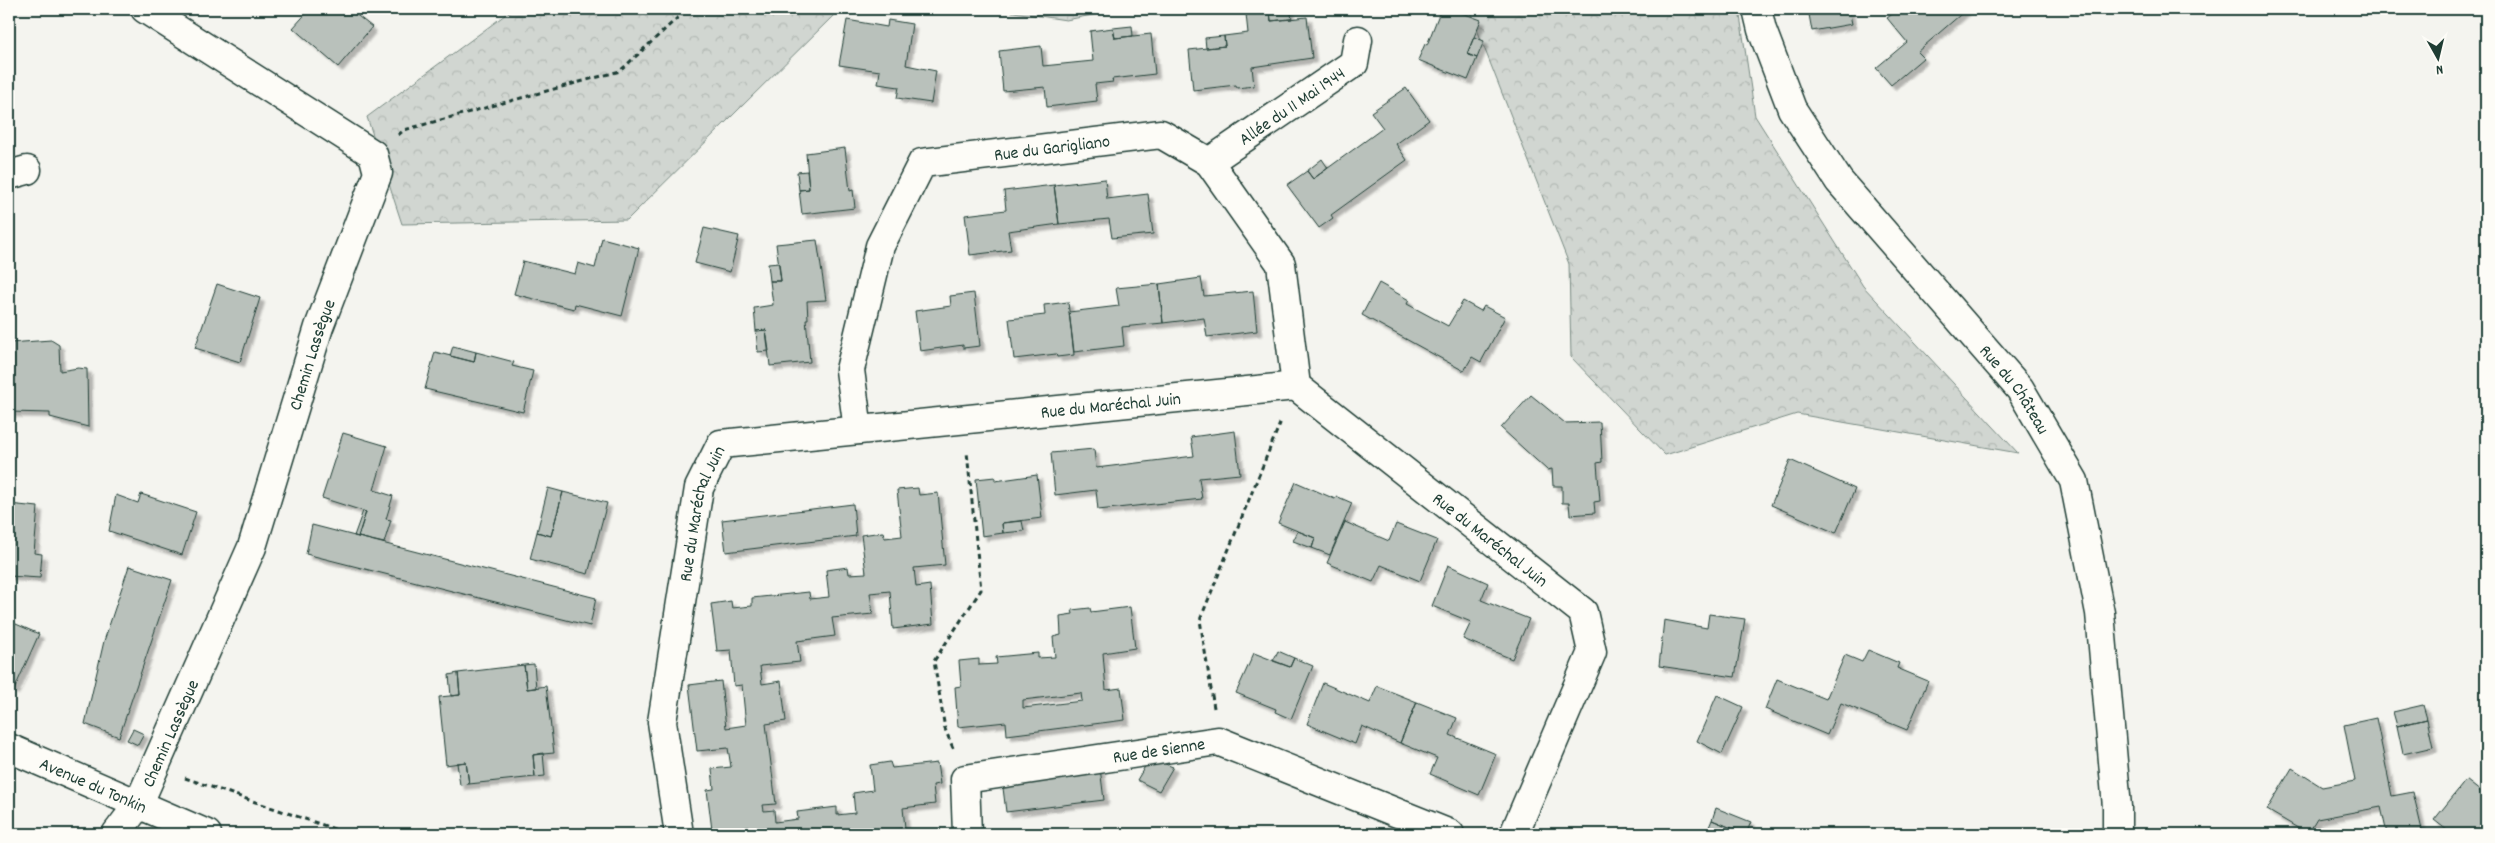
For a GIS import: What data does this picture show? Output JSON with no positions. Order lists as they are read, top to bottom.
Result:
{
  "streets": {
    "street": [
      "Allée du 11 Mai 1944",
      "Rue du Garigliano",
      "Chemin Lassègue",
      "Rue du Château",
      "Rue du Maréchal Juin",
      "Rue de Sienne",
      "Avenue du Tonkin"
    ]
  },
  "crossings": [
    ["Allée du 11 Mai 1944", "Rue du Garigliano"],
    ["Rue du Garigliano", "Rue du Maréchal Juin"],
    ["Chemin Lassègue", "Avenue du Tonkin"]
  ],
  "north": "bottom"
}
